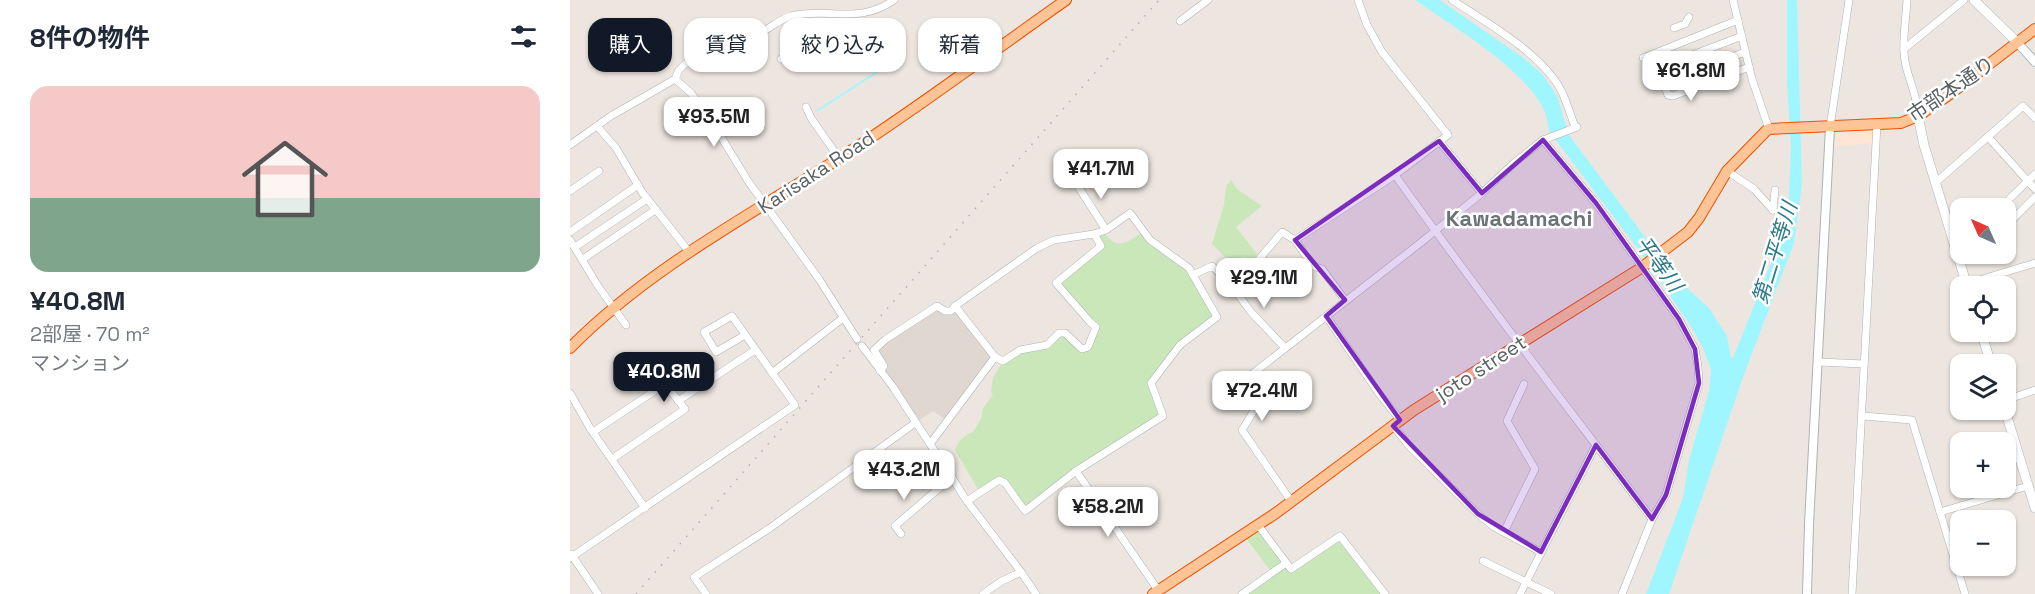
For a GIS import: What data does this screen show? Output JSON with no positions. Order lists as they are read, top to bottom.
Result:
{
  "streets": {
    "highway": ["市部本通り", "Karisaka Road", "joto street"]
  },
  "crossings": [
    ["市部本通り", "joto street"]
  ],
  "districts": ["Kawadamachi"],
  "water": ["第二平等川", "平等川"],
  "north": "top left",
  "page": {
    "heading": "8件の物件",
    "chip": [
      "購入",
      "賃貸",
      "絞り込み",
      "新着"
    ],
    "price": [
      "¥61.8M",
      "¥93.5M",
      "¥41.7M",
      "¥29.1M",
      "¥40.8M",
      "¥72.4M",
      "¥43.2M",
      "¥58.2M"
    ],
    "list": [
      {
        "name": "¥40.8M",
        "note": "2部屋 · 70 m² · マンション"
      }
    ],
    "map_buttons": ["+", "−"]
  }
}
